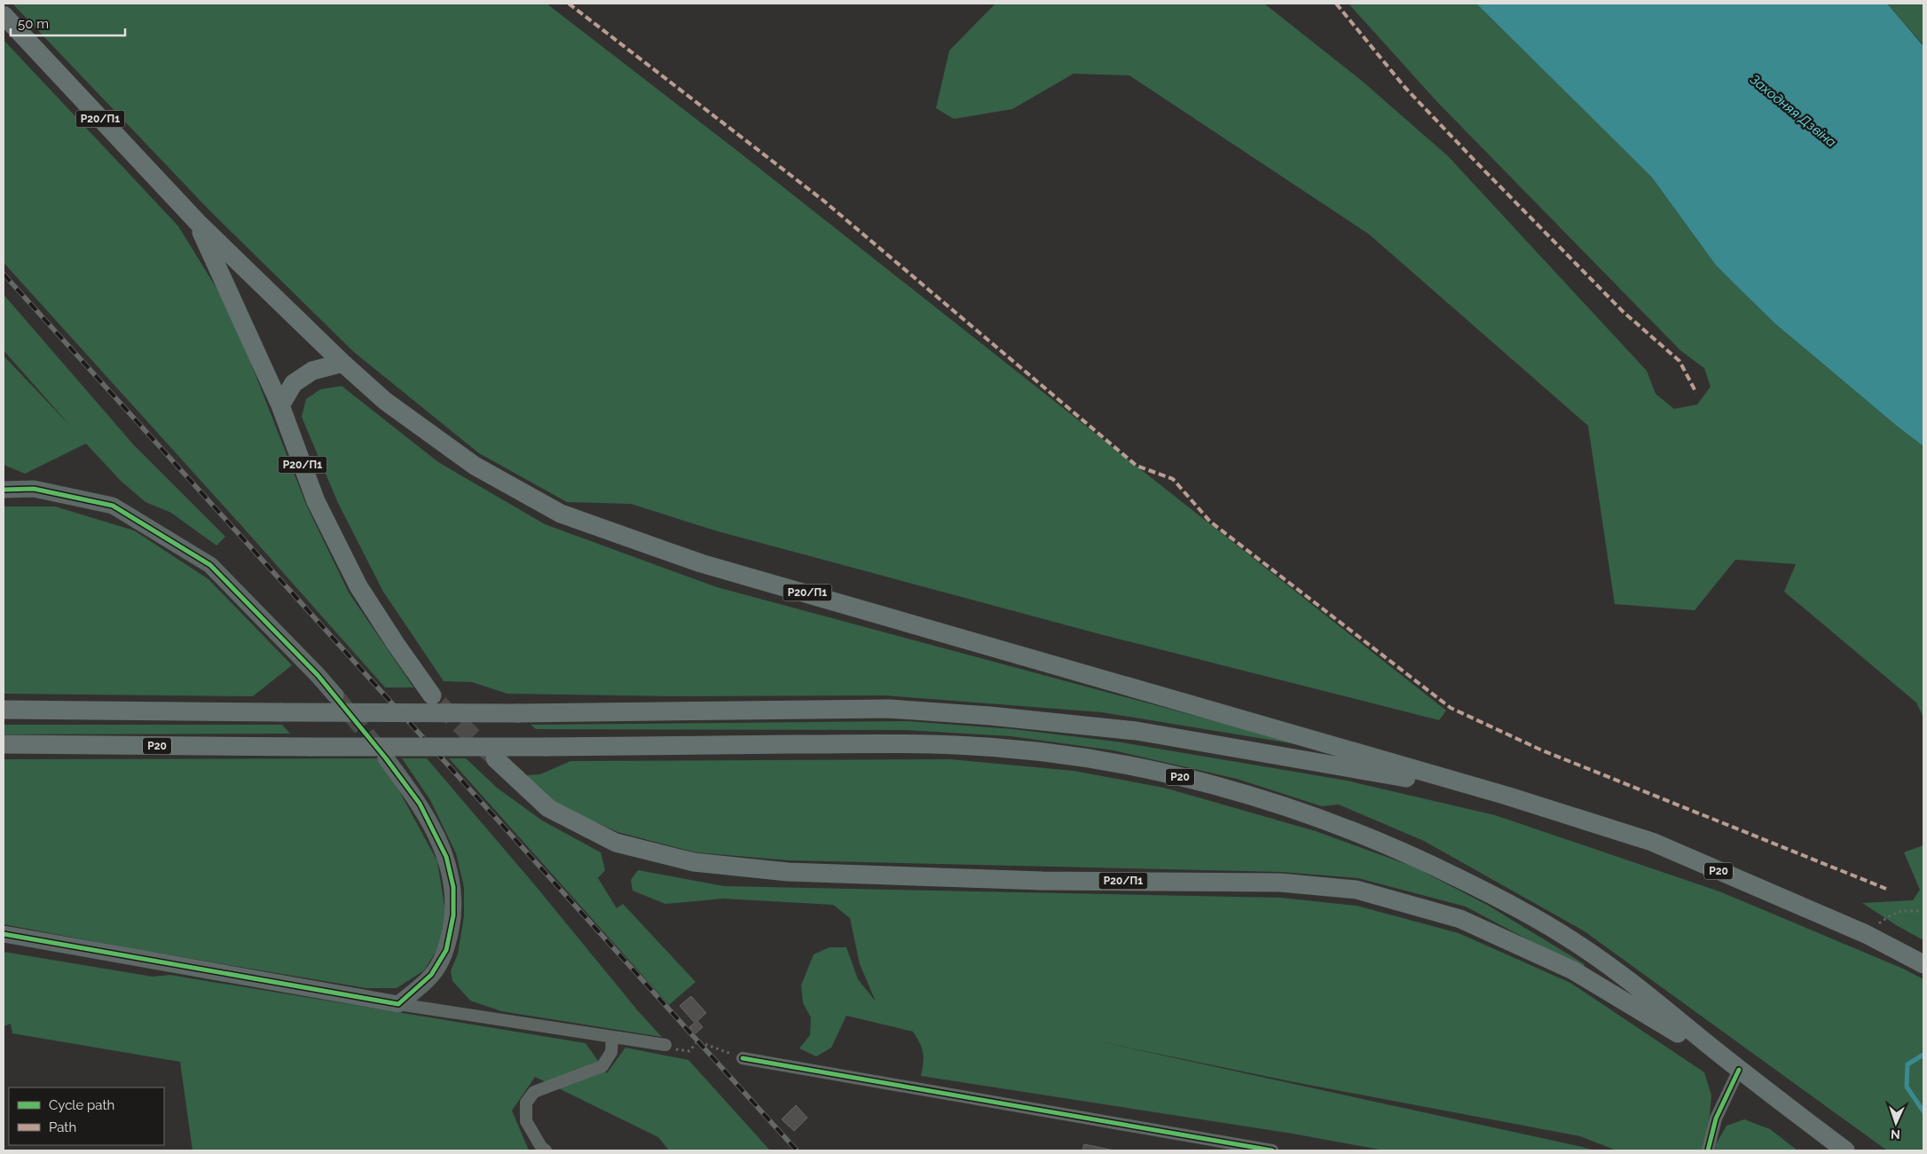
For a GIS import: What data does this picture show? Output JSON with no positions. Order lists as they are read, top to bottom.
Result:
{
  "streets": {
    "main road": ["Р20/П1", "Р20"]
  },
  "crossings": [
    ["Р20/П1", "Р20"]
  ],
  "water": ["Заходняя Дзвіна"],
  "legend": ["Cycle path", "Path"],
  "scale_bar": "50 m",
  "north": "bottom"
}
